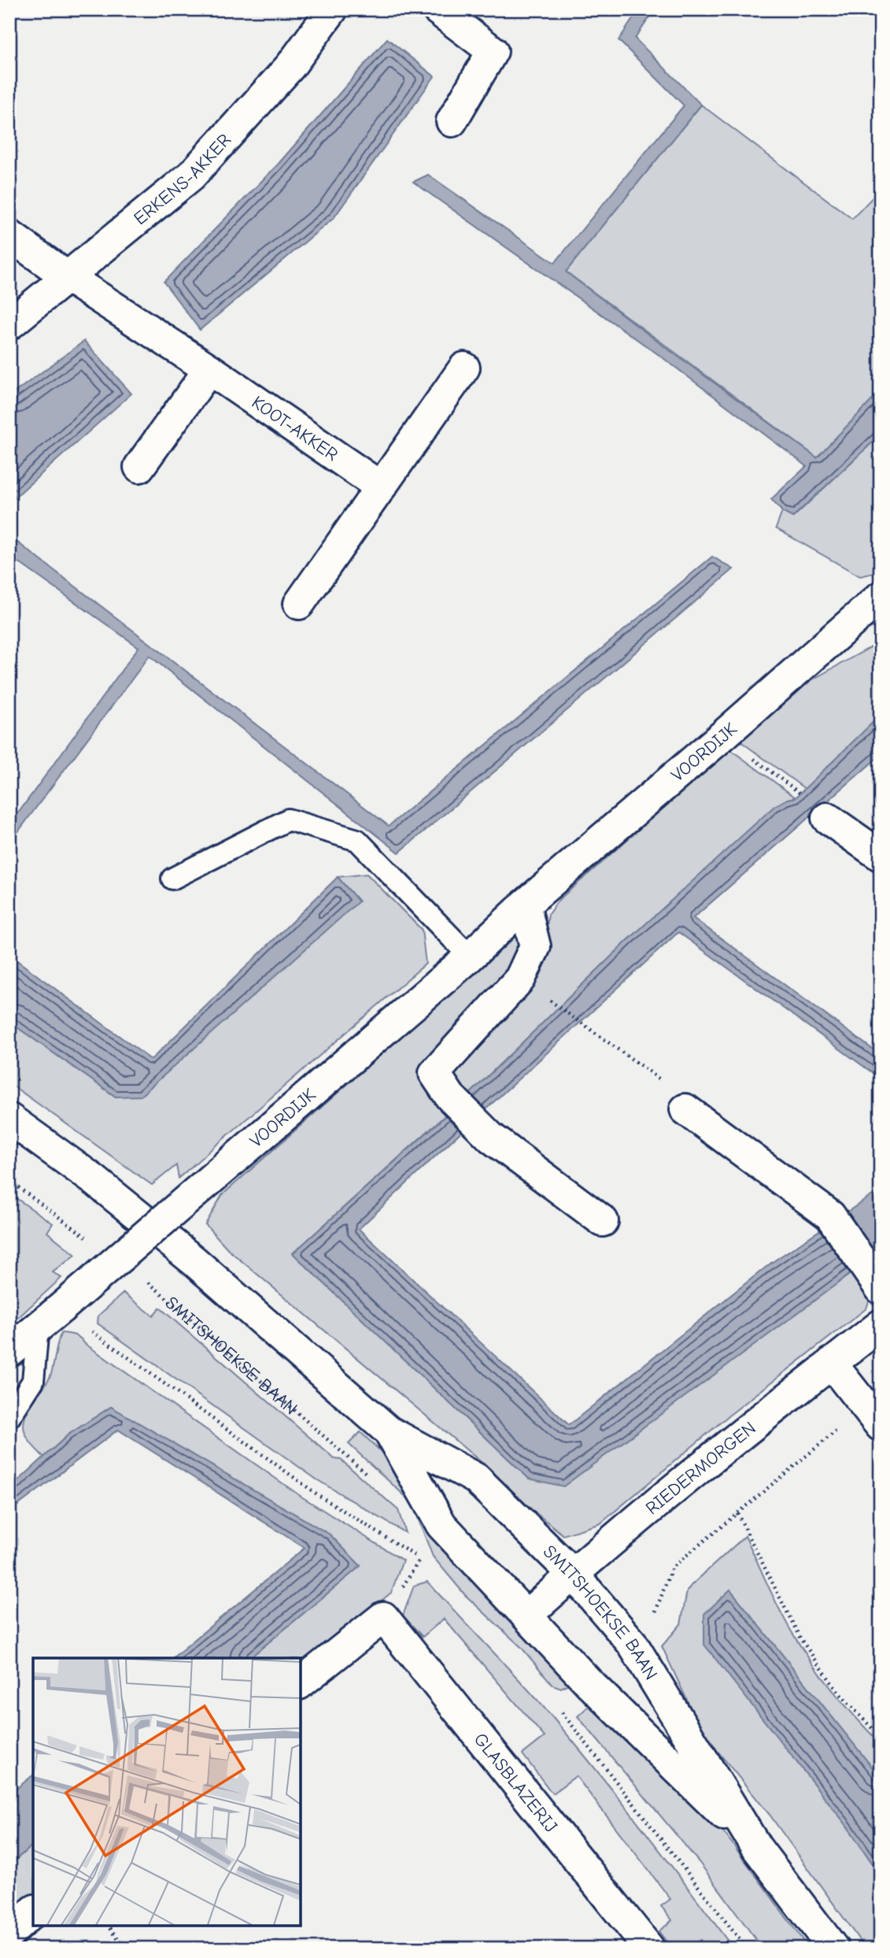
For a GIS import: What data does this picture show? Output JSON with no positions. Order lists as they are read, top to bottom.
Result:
{
  "streets": {
    "street": [
      "ERKENS-AKKER",
      "KOOT-AKKER",
      "VOORDIJK",
      "SMITSHOEKSE BAAN",
      "RIEDERMORGEN",
      "GLASBLAZERIJ"
    ]
  },
  "crossings": [
    ["ERKENS-AKKER", "KOOT-AKKER"],
    ["SMITSHOEKSE BAAN", "RIEDERMORGEN"]
  ]
}
